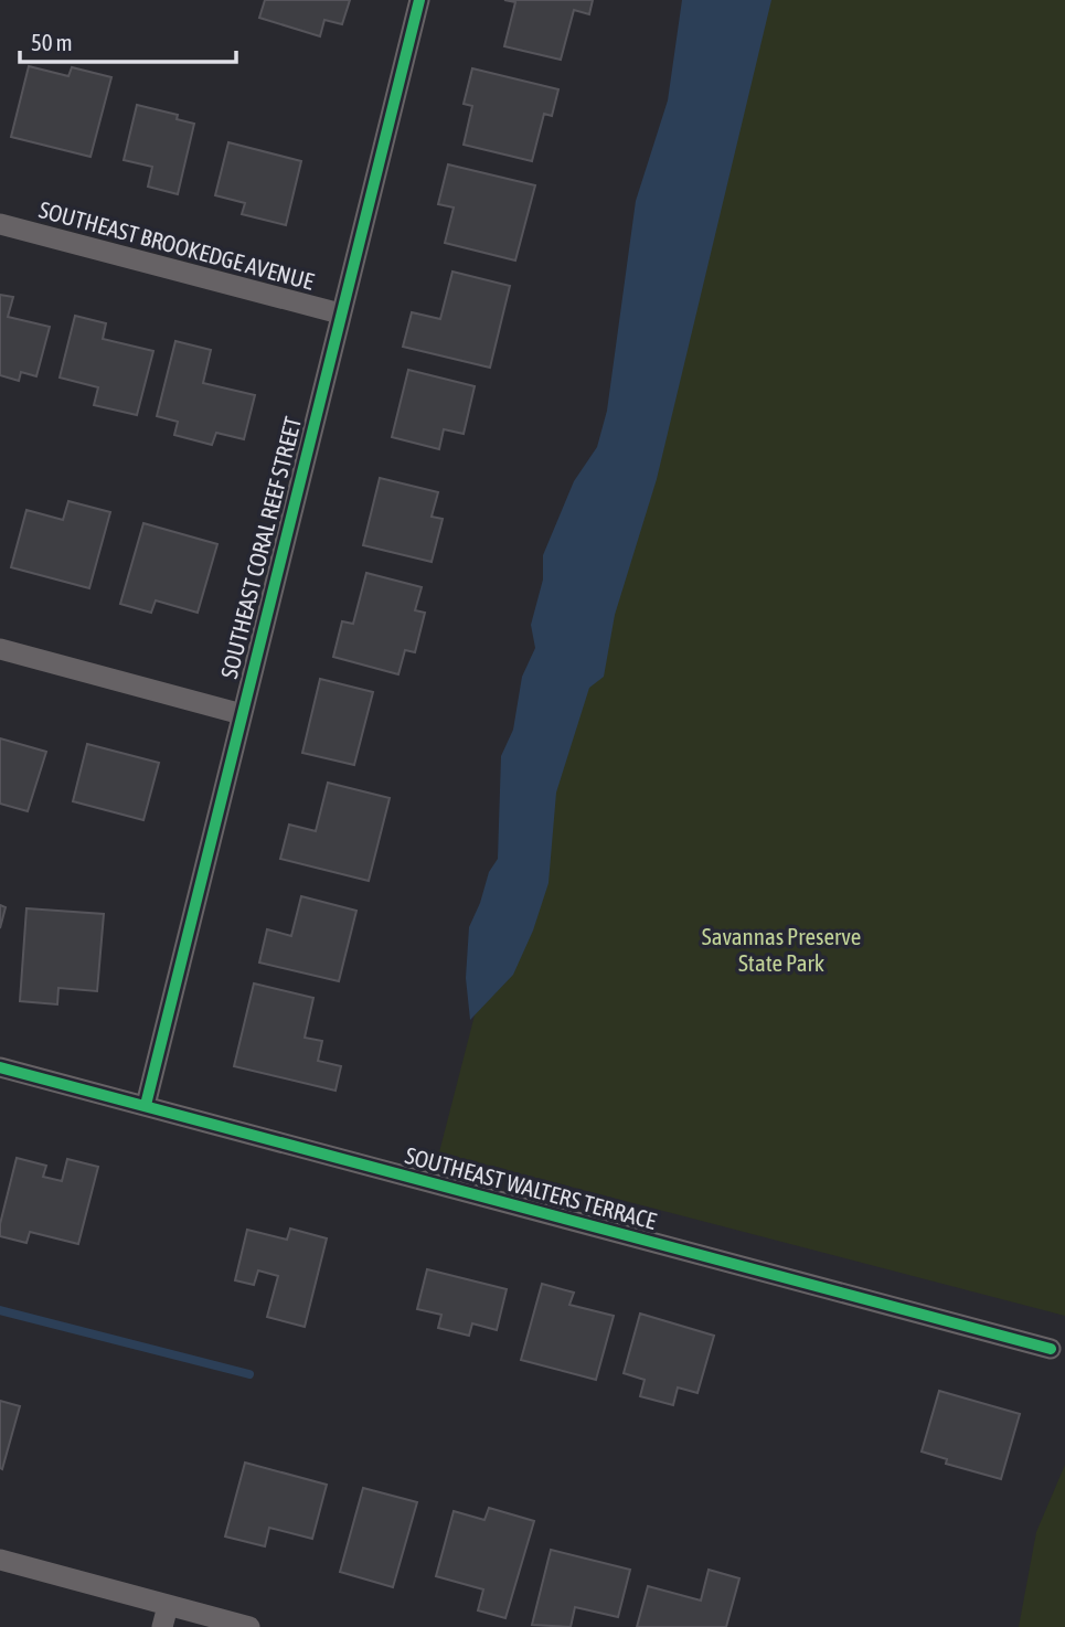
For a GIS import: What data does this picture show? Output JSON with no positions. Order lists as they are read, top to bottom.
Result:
{
  "streets": {
    "street": ["SOUTHEAST BROOKEDGE AVENUE", "SOUTHEAST CORAL REEF STREET", "SOUTHEAST WALTERS TERRACE"]
  },
  "crossings": [
    ["SOUTHEAST BROOKEDGE AVENUE", "SOUTHEAST CORAL REEF STREET"],
    ["SOUTHEAST CORAL REEF STREET", "SOUTHEAST WALTERS TERRACE"]
  ],
  "parks": ["Savannas Preserve State Park"],
  "scale_bar": "50 m"
}
